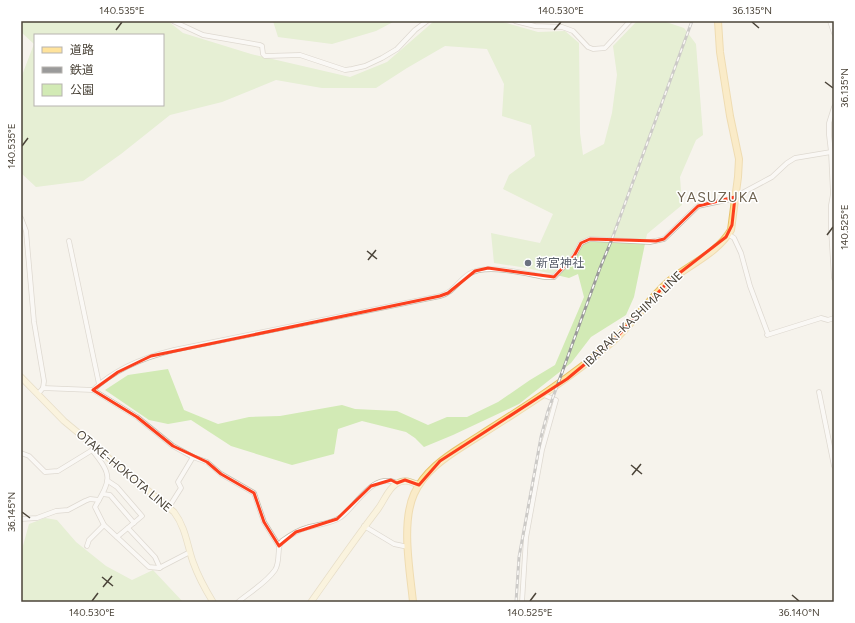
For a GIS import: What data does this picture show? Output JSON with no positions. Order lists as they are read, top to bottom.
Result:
{
  "streets": {
    "main road": ["IBARAKI-KASHIMA LINE", "OTAKE-HOKOTA LINE"]
  },
  "districts": ["YASUZUKA"],
  "places": ["新宮神社"],
  "legend": ["道路", "鉄道", "公園"],
  "coordinates": [
    "140.535°E",
    "140.530°E",
    "36.135°N",
    "140.525°E",
    "36.145°N",
    "36.140°N"
  ]
}
